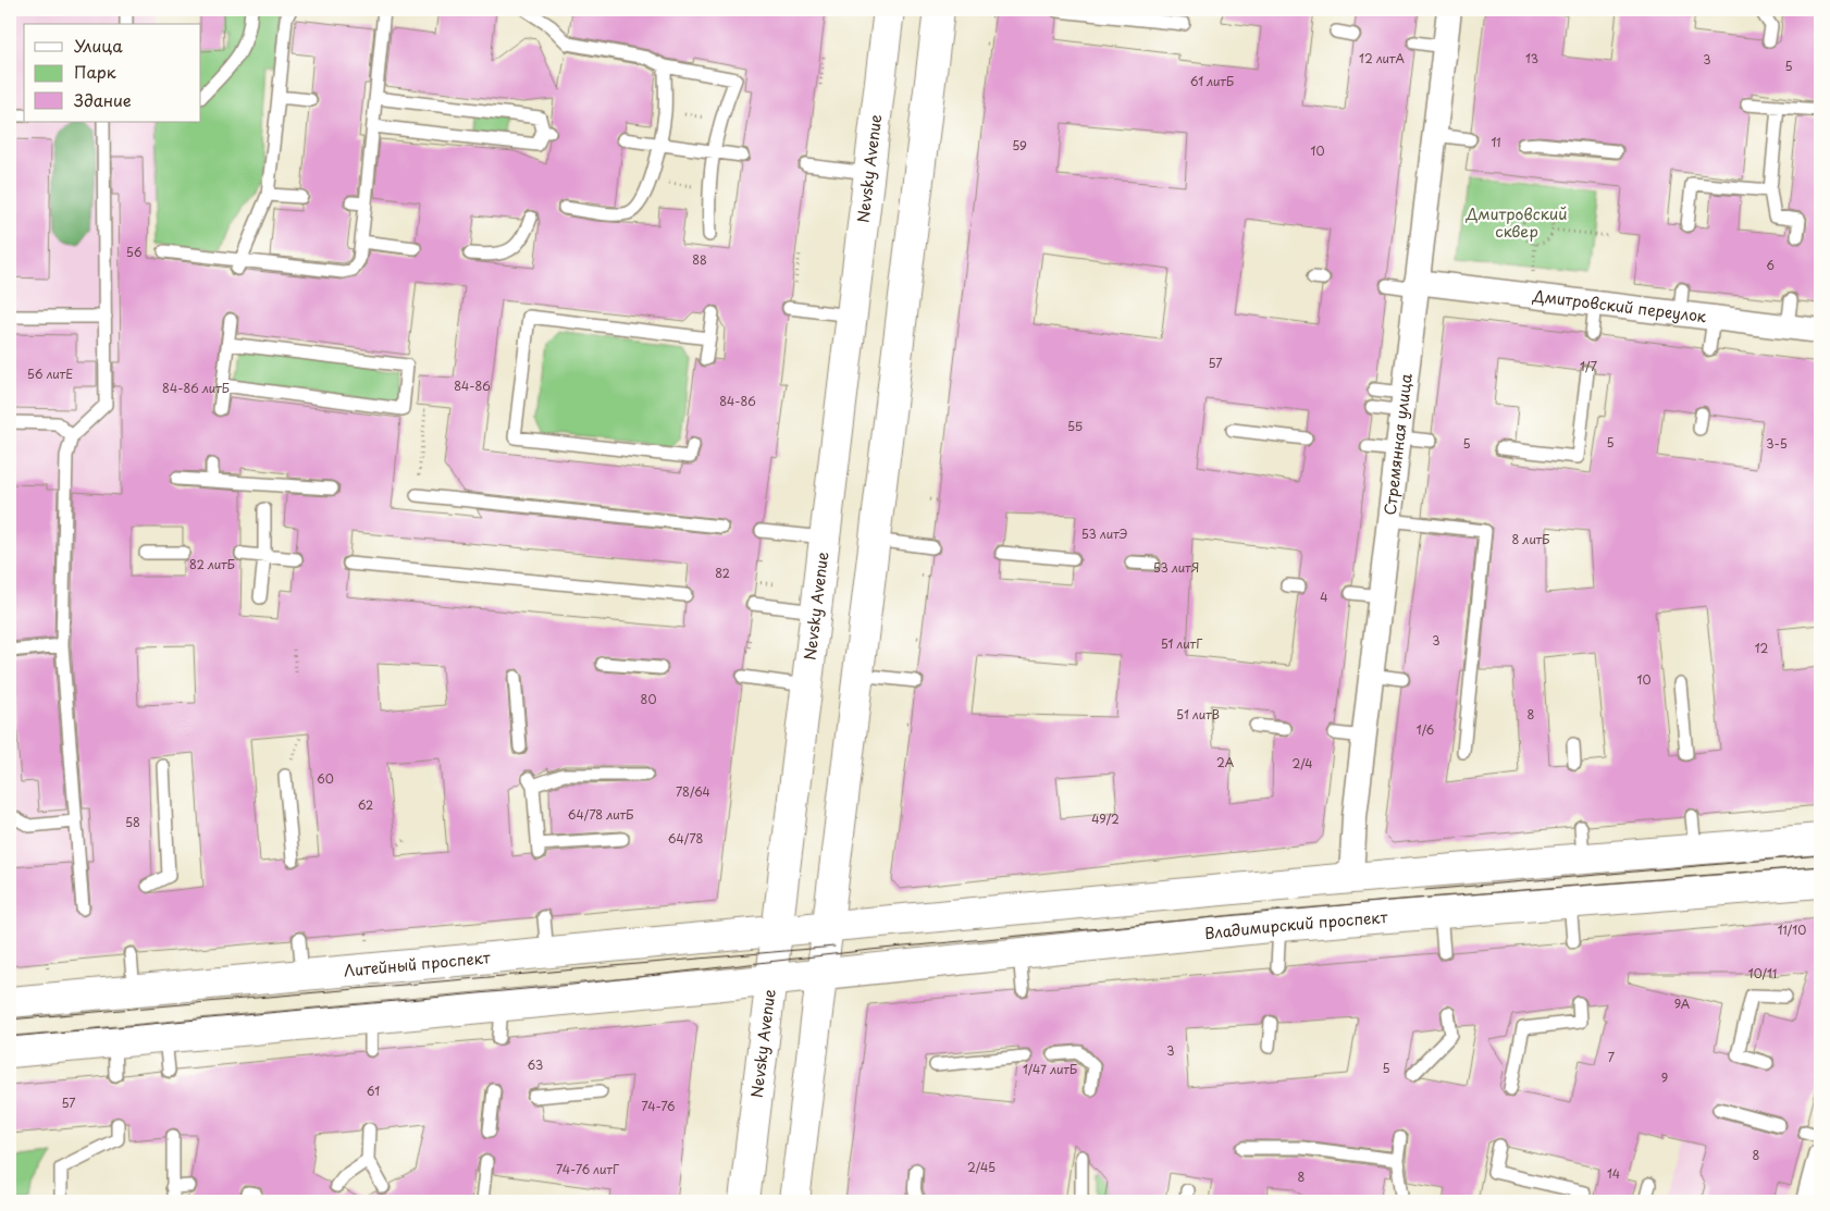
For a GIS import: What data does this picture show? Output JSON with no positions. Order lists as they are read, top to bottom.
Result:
{
  "streets": {
    "main road": ["Nevsky Avenue", "Владимирский проспект", "Литейный проспект"],
    "street": ["Дмитровский переулок", "Стремянная улица"]
  },
  "crossings": [
    ["Nevsky Avenue", "Владимирский проспект"],
    ["Nevsky Avenue", "Литейный проспект"],
    ["Дмитровский переулок", "Стремянная улица"]
  ],
  "parks": ["Дмитровский сквер"],
  "house_numbers": [
    "12 литА",
    "13",
    "3",
    "5",
    "61 литБ",
    "11",
    "59",
    "10",
    "56",
    "88",
    "6",
    "57",
    "1/7",
    "56 литЕ",
    "84-86",
    "84-86 литБ",
    "84-86",
    "55",
    "5",
    "5",
    "3-5",
    "53 литЭ",
    "8 литБ",
    "82 литБ",
    "53 литЯ",
    "82",
    "4",
    "3",
    "51 литГ",
    "12",
    "10",
    "80",
    "51 литВ",
    "8",
    "1/6",
    "2А",
    "2/4",
    "60",
    "78/64",
    "62",
    "64/78 литБ",
    "49/2",
    "58",
    "64/78",
    "11/10",
    "10/11",
    "9А",
    "3",
    "7",
    "63",
    "5",
    "1/47 литБ",
    "9",
    "61",
    "57",
    "74-76",
    "8",
    "2/45",
    "74-76 литГ",
    "14",
    "8"
  ],
  "legend": ["Улица", "Парк", "Здание"]
}
